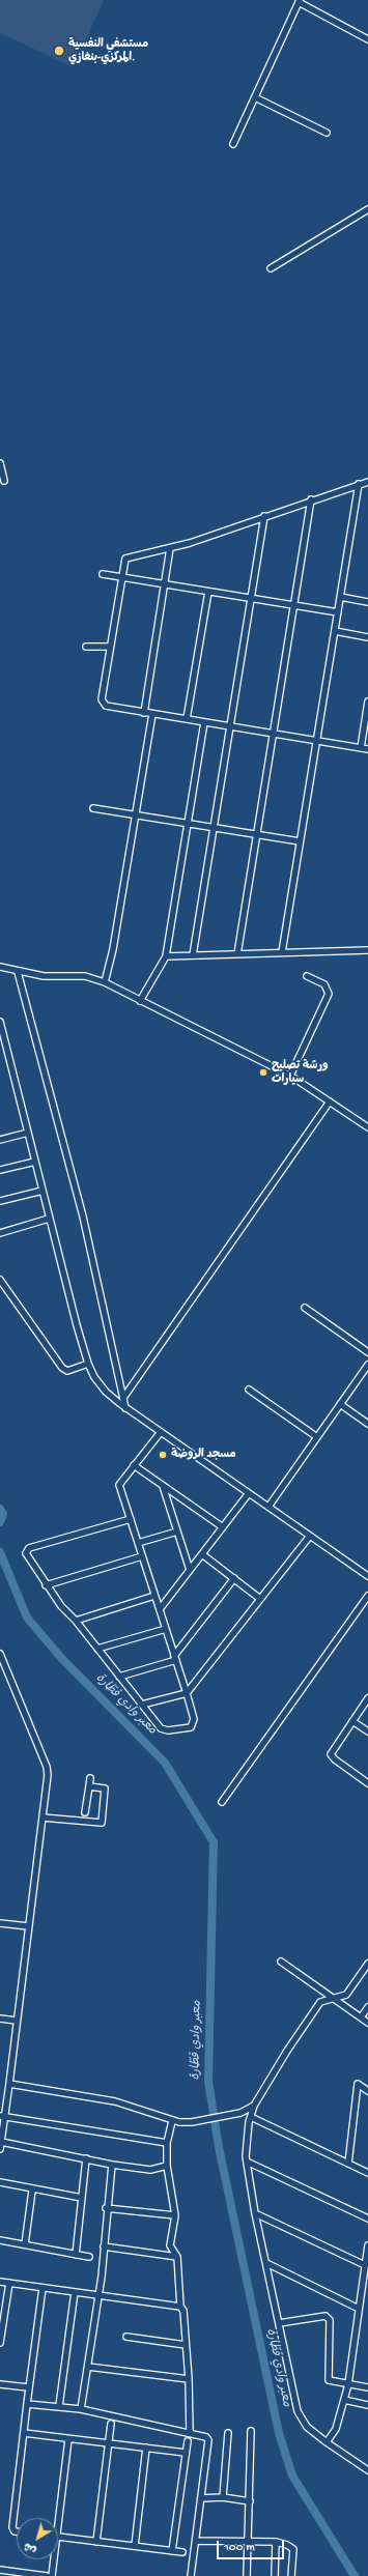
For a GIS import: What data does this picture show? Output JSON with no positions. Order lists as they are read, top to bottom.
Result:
{
  "water": ["معبر وادي قطّارة"],
  "places": ["مستشفي النفسية المركزي-بنغازي.", "ورشة تصليح سيارات", "مسجد الروضة"],
  "scale_bar": "100 m",
  "north": "bottom left"
}
